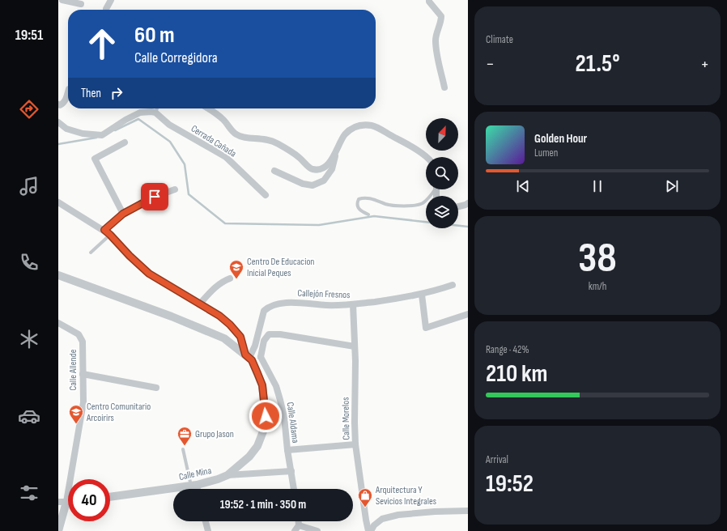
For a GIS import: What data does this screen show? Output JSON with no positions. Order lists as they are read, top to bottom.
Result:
{
  "streets": {
    "street": [
      "Cerrada Cañada",
      "Callejón Fresnos",
      "Calle Allende",
      "Calle Morelos",
      "Calle Aldama",
      "Calle Mina"
    ]
  },
  "crossings": [
    ["Callejón Fresnos", "Calle Morelos"],
    ["Calle Aldama", "Calle Mina"]
  ],
  "places": {
    "school or university": ["Centro De Educacion Inicial Peques", "Centro Comunitario Arcoirirs"],
    "office": ["Grupo Jason"],
    "shop": ["Arquitectura Y Sevicios Integrales"]
  },
  "north": "top right",
  "page": {
    "tabs": "19:51",
    "tile": [
      "Climate",
      ["38", "km/h"],
      ["Range · 42%", "210 km"],
      ["Arrival", "19:52"]
    ],
    "turn": ["60 m", "Calle Corregidora"],
    "heat": ["−", "21.5°", "+"],
    "then": "Then",
    "song": ["Golden Hour", "Lumen"],
    "limit": "40",
    "trip": "19:52 · 1 min · 350 m"
  }
}
